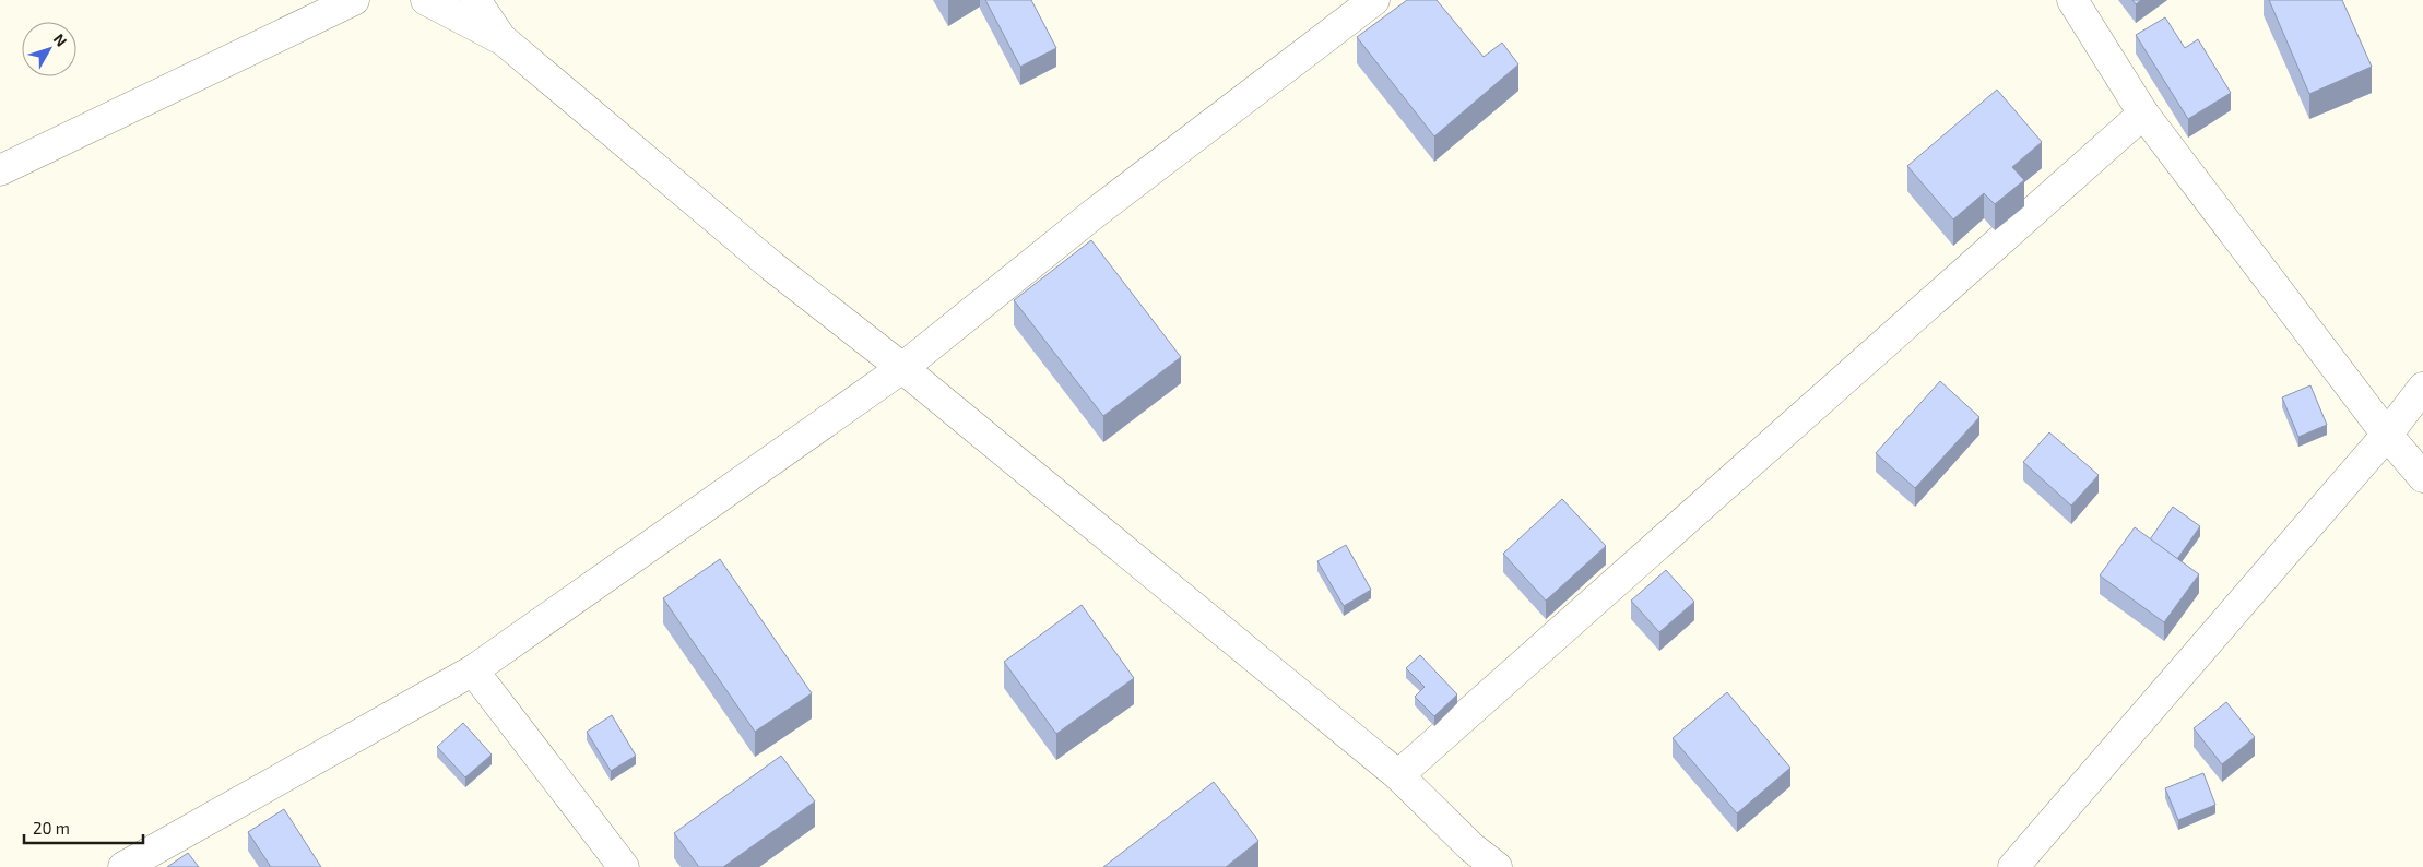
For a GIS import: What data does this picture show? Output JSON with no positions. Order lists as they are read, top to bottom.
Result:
{
  "scale_bar": "20 m",
  "north": "top right"
}
